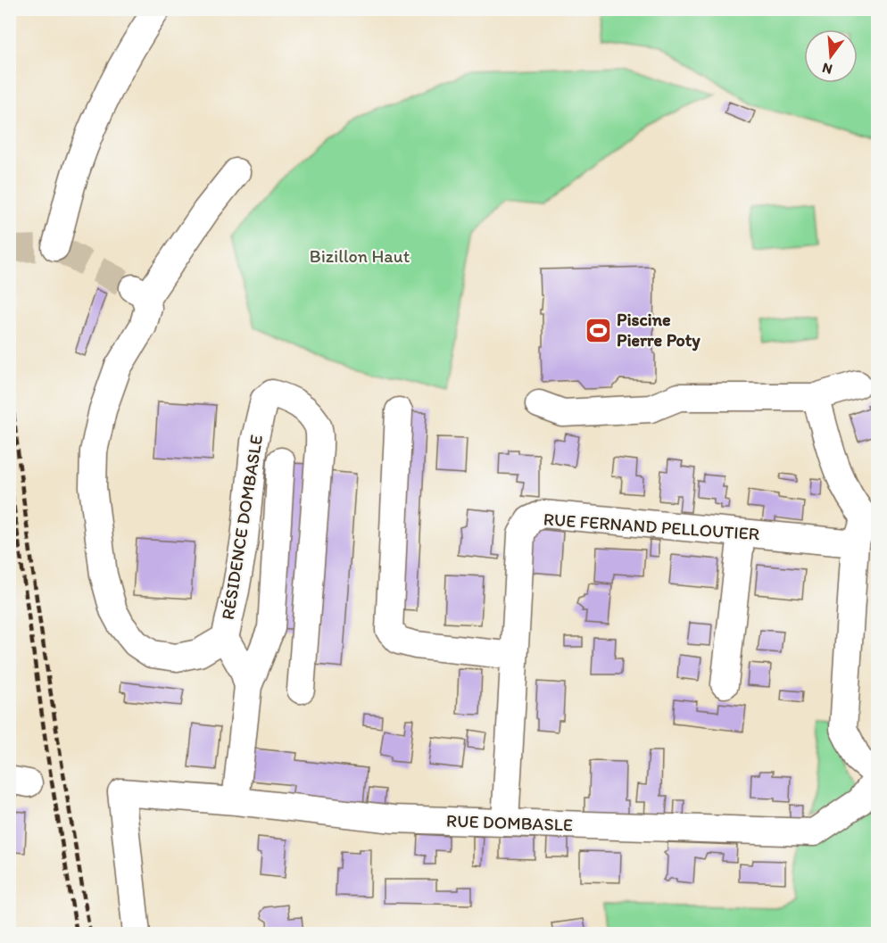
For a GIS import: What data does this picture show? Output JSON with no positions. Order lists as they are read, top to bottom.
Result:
{
  "streets": {
    "street": ["RUE FERNAND PELLOUTIER", "RÉSIDENCE DOMBASLE", "RUE DOMBASLE"]
  },
  "crossings": [
    ["RUE FERNAND PELLOUTIER", "RUE DOMBASLE"]
  ],
  "parks": ["Bizillon Haut"],
  "places": {
    "sports": ["Piscine Pierre Poty"]
  },
  "north": "bottom"
}
